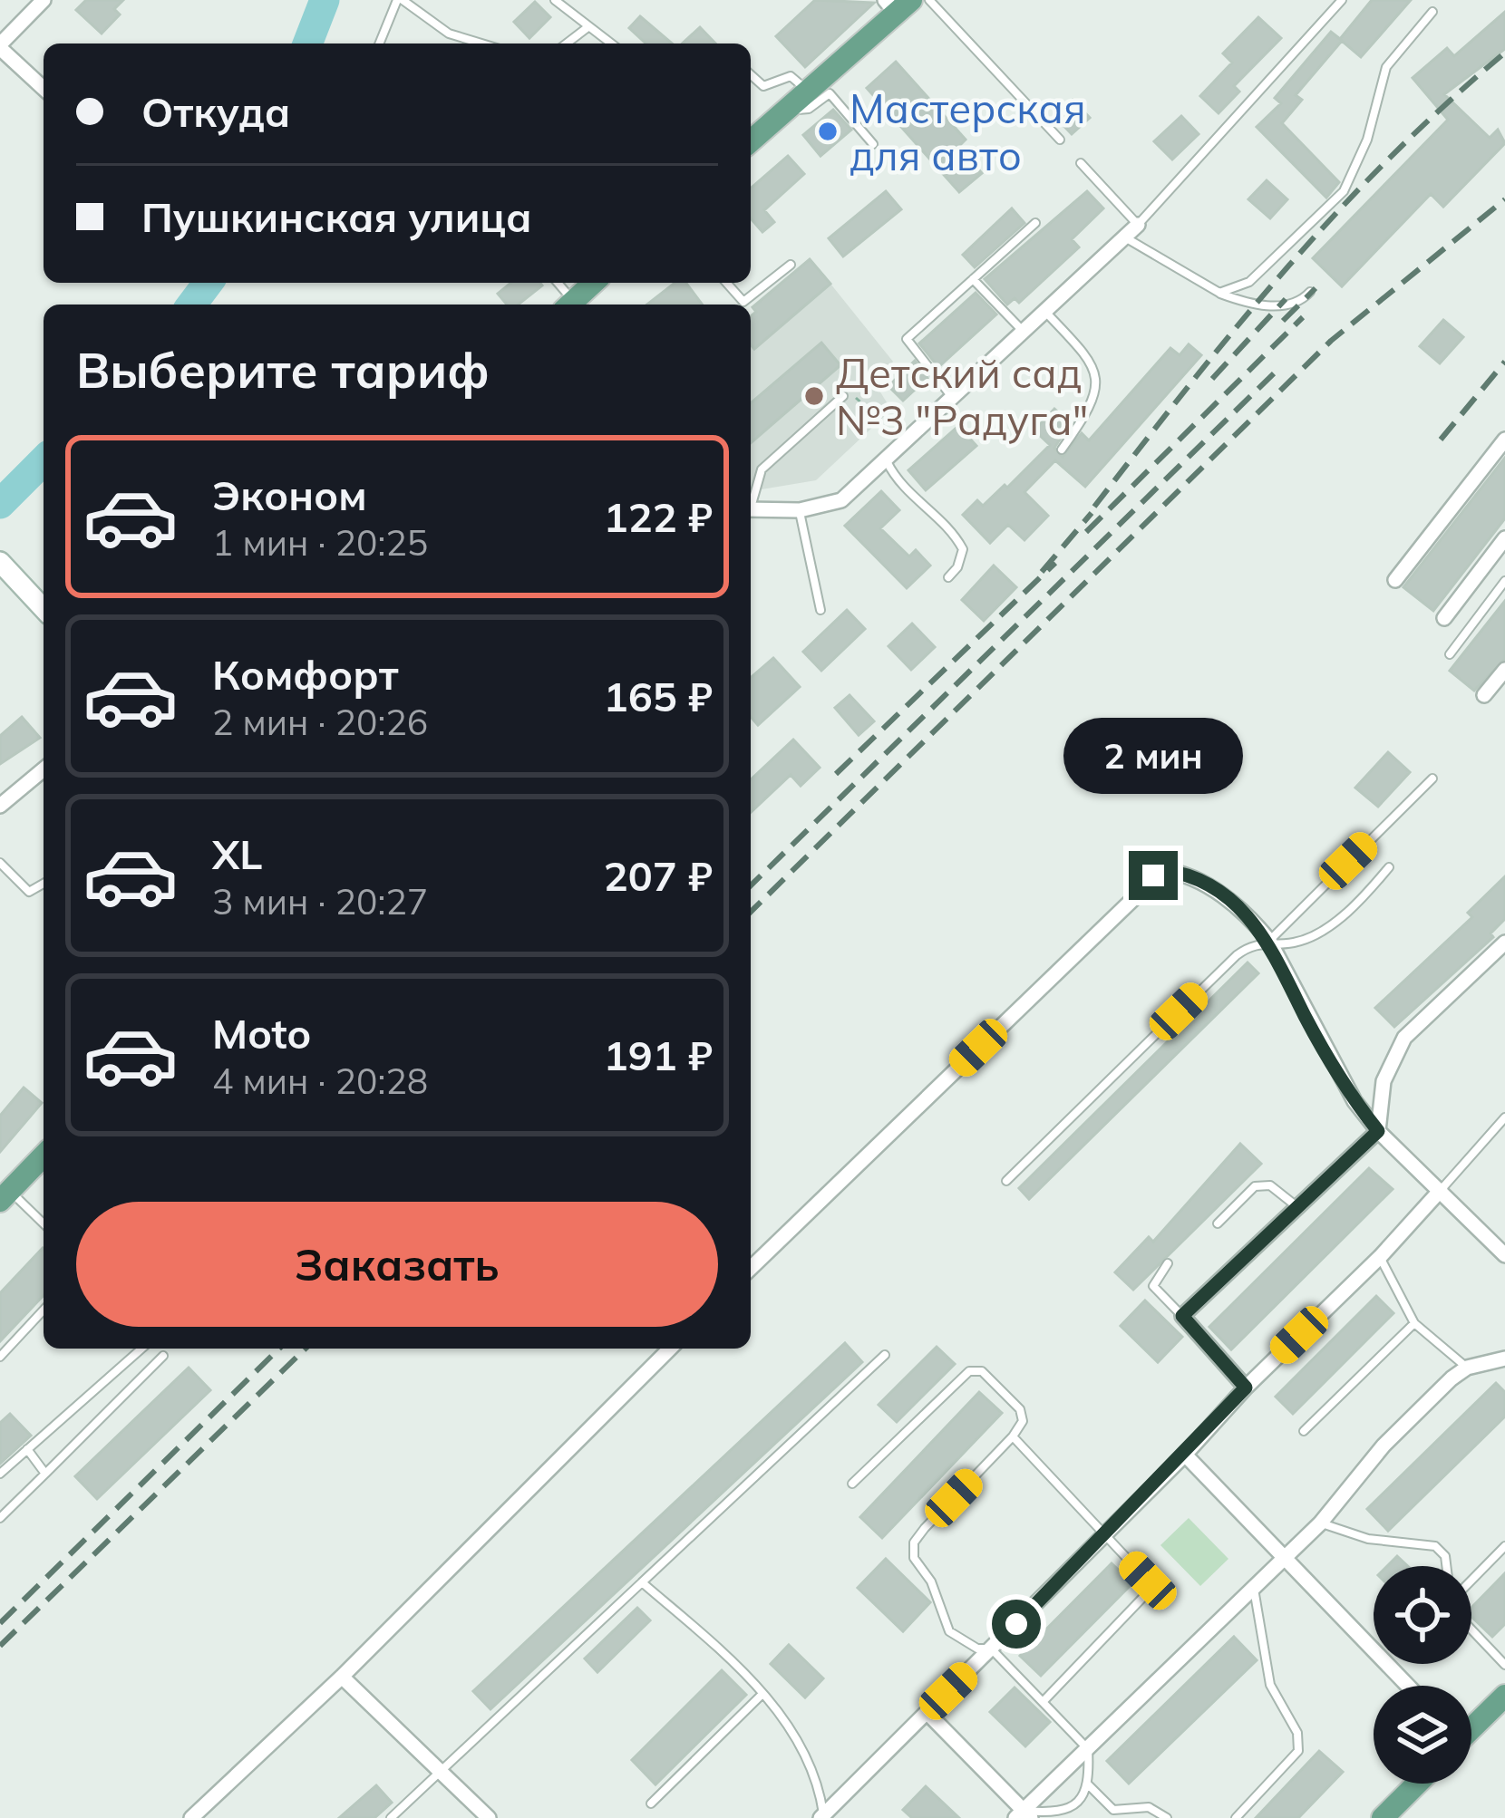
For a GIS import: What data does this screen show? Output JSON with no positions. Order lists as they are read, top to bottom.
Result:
{
  "places": ["Мастерская для авто", "Детский сад №3 \"Радуга\""],
  "page": {
    "banner": ["Откуда", "Пушкинская улица"],
    "heading": "Выберите тариф",
    "list": [
      {
        "name": "Эконом",
        "note": "1 мин · 20:25",
        "value": "122 ₽"
      },
      {
        "name": "Комфорт",
        "note": "2 мин · 20:26",
        "value": "165 ₽"
      },
      {
        "name": "XL",
        "note": "3 мин · 20:27",
        "value": "207 ₽"
      },
      {
        "name": "Moto",
        "note": "4 мин · 20:28",
        "value": "191 ₽"
      }
    ],
    "bubble": "2 мин",
    "buttons": "Заказать"
  }
}
